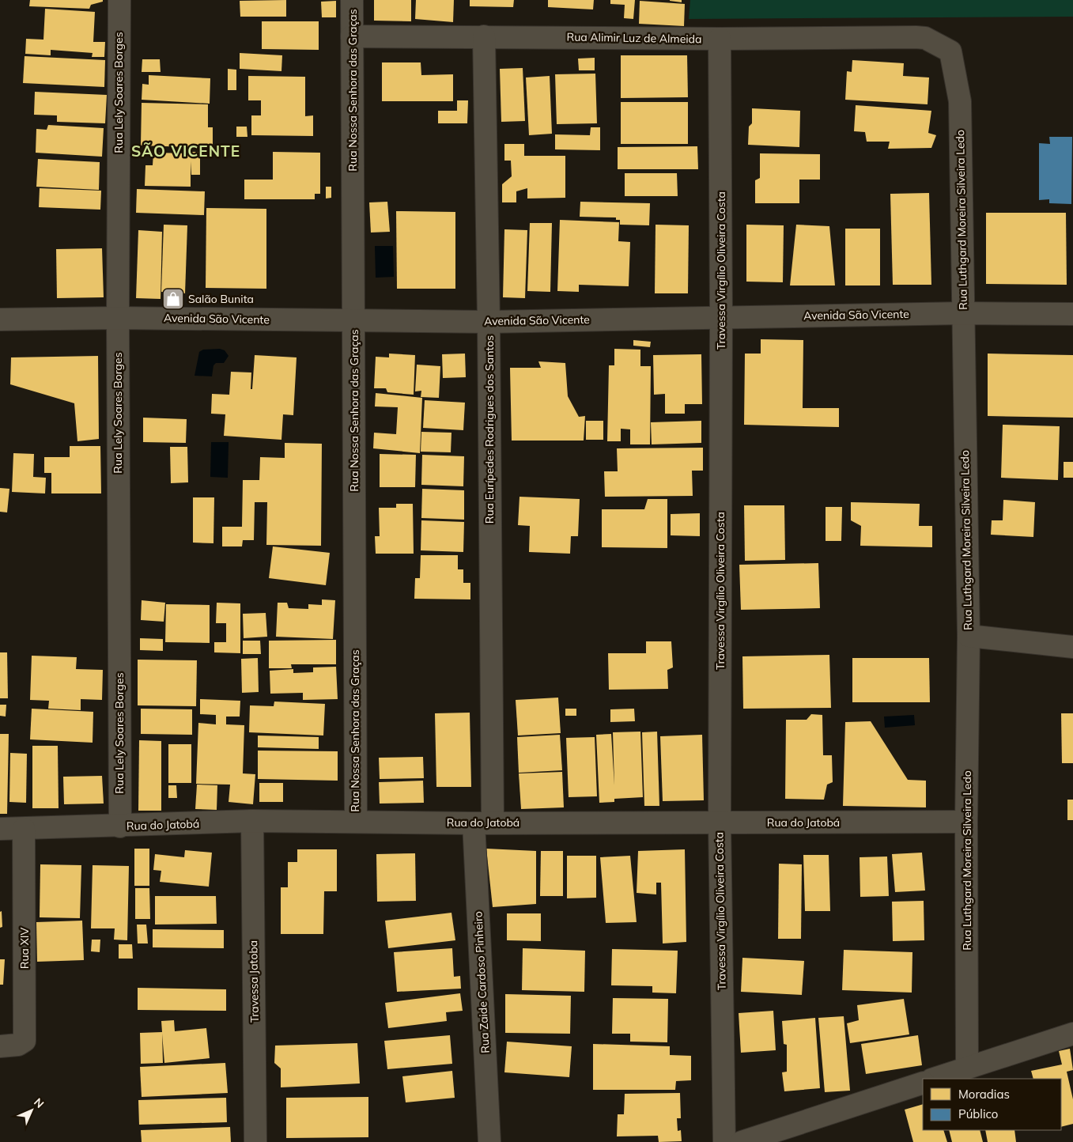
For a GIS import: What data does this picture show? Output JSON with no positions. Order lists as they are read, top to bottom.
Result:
{
  "streets": {
    "street": [
      "Rua Alimir Luz de Almeida",
      "Rua Nossa Senhora das Graças",
      "Rua Lely Soares Borges",
      "Rua Luthgard Moreira Silveira Ledo",
      "Travessa Virgílio Oliveira Costa",
      "Avenida São Vicente",
      "Rua Eurípedes Rodrigues dos Santos",
      "Rua do Jatobá",
      "Rua XIV",
      "Travessa Jatoba",
      "Rua Zaide Cardoso Pinheiro"
    ]
  },
  "crossings": [
    ["Rua Alimir Luz de Almeida", "Rua Nossa Senhora das Graças"],
    ["Rua Alimir Luz de Almeida", "Rua Luthgard Moreira Silveira Ledo"],
    ["Rua Alimir Luz de Almeida", "Travessa Virgílio Oliveira Costa"],
    ["Rua Alimir Luz de Almeida", "Rua Eurípedes Rodrigues dos Santos"],
    ["Rua Nossa Senhora das Graças", "Avenida São Vicente"],
    ["Rua Nossa Senhora das Graças", "Rua do Jatobá"],
    ["Rua Lely Soares Borges", "Avenida São Vicente"],
    ["Rua Lely Soares Borges", "Rua do Jatobá"],
    ["Rua Luthgard Moreira Silveira Ledo", "Avenida São Vicente"],
    ["Rua Luthgard Moreira Silveira Ledo", "Rua do Jatobá"],
    ["Travessa Virgílio Oliveira Costa", "Avenida São Vicente"],
    ["Travessa Virgílio Oliveira Costa", "Rua do Jatobá"],
    ["Avenida São Vicente", "Rua Eurípedes Rodrigues dos Santos"],
    ["Rua Eurípedes Rodrigues dos Santos", "Rua do Jatobá"],
    ["Rua Eurípedes Rodrigues dos Santos", "Rua Zaide Cardoso Pinheiro"],
    ["Rua do Jatobá", "Rua XIV"],
    ["Rua do Jatobá", "Travessa Jatoba"],
    ["Rua do Jatobá", "Rua Zaide Cardoso Pinheiro"]
  ],
  "districts": ["SÃO VICENTE"],
  "places": {
    "shop": ["Salão Bunita"]
  },
  "legend": ["Moradias", "Público"],
  "north": "top right"
}
